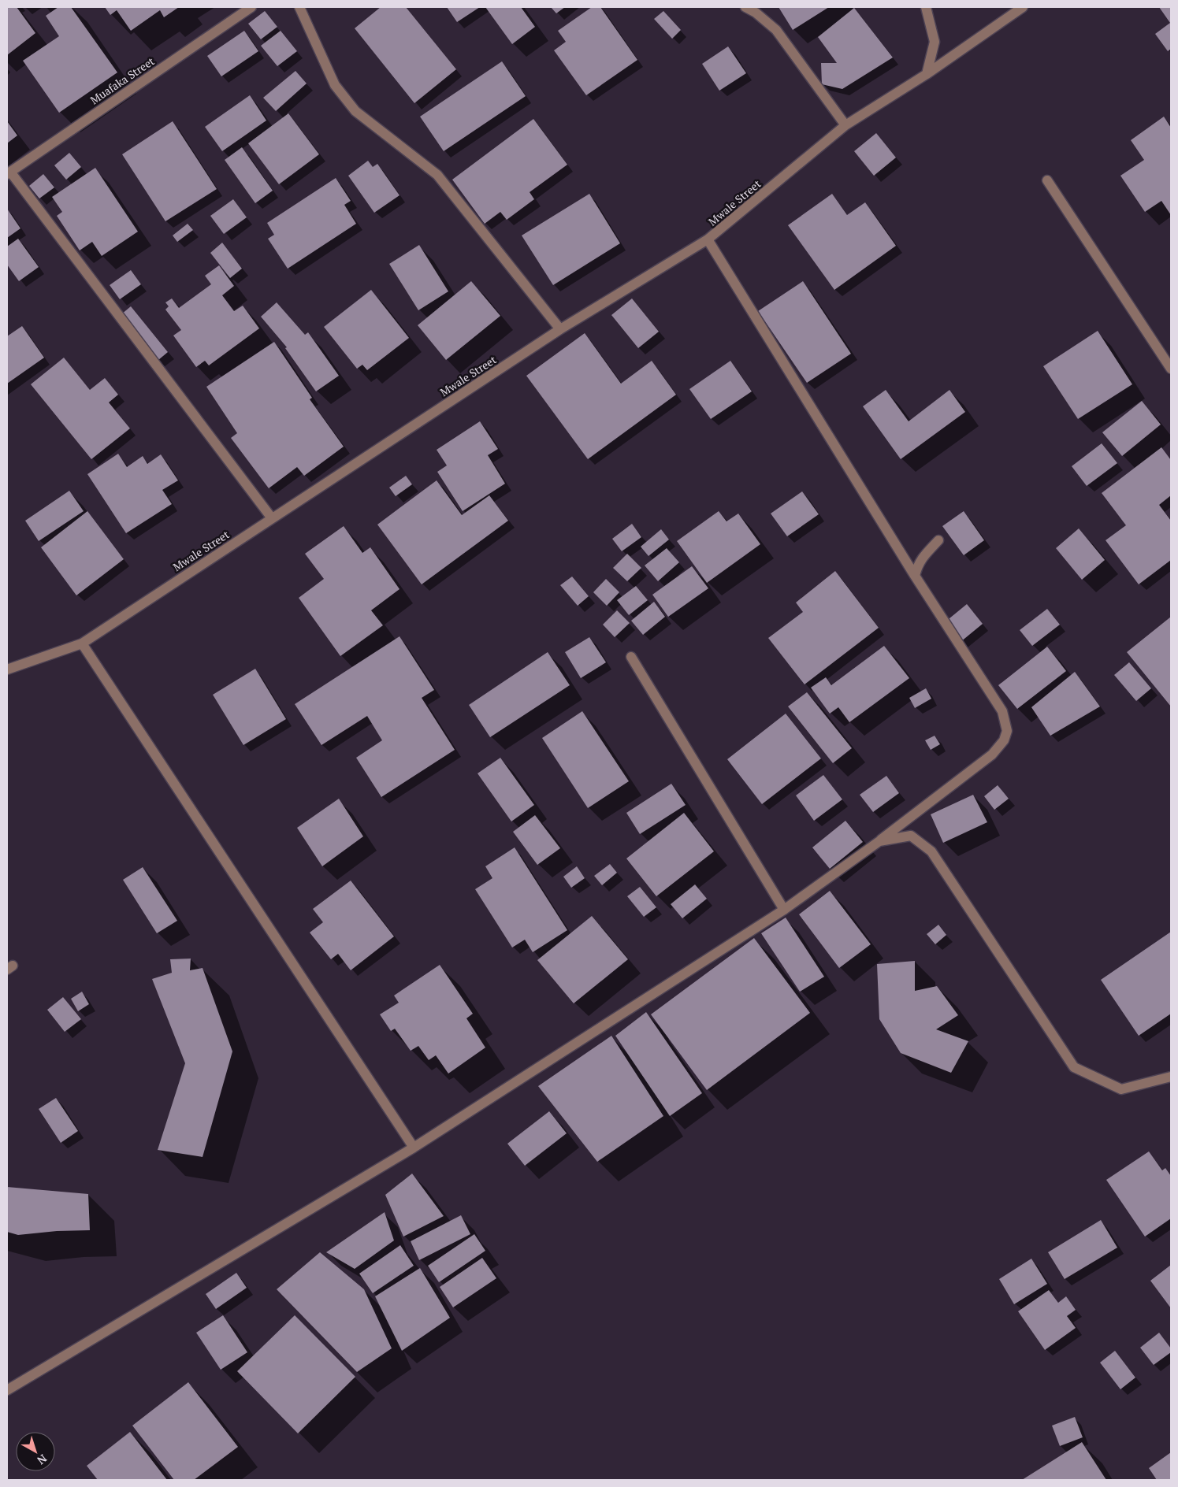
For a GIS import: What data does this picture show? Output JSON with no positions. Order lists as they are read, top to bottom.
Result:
{
  "streets": {
    "street": ["Muafaka Street", "Mwale Street"]
  },
  "north": "bottom right"
}
